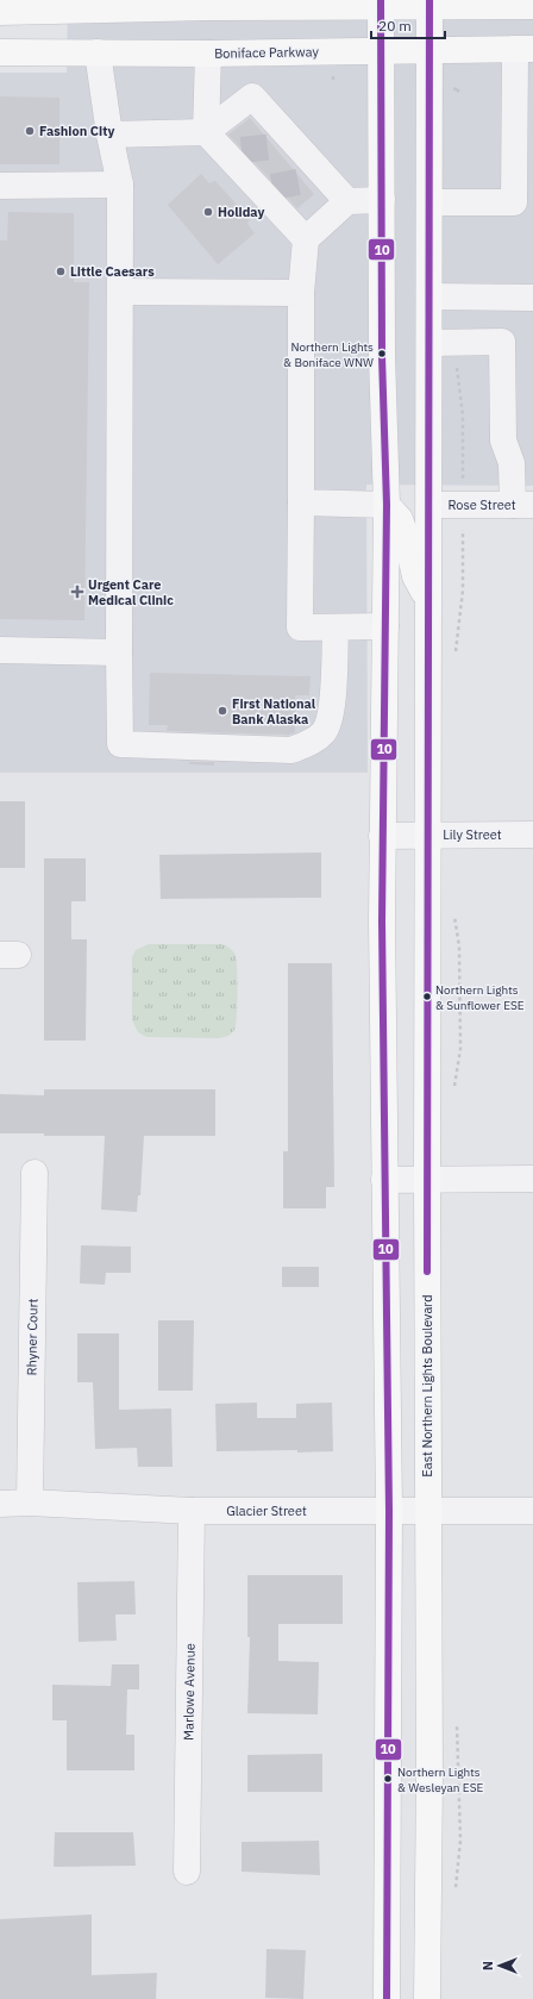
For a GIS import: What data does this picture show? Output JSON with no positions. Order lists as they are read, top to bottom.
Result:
{
  "streets": {
    "main road": ["Boniface Parkway", "East Northern Lights Boulevard"],
    "street": [
      "Rose Street",
      "Lily Street",
      "Rhyner Court",
      "Glacier Street",
      "Marlowe Avenue"
    ]
  },
  "crossings": [
    ["Boniface Parkway", "East Northern Lights Boulevard"],
    ["Rose Street", "East Northern Lights Boulevard"],
    ["Lily Street", "East Northern Lights Boulevard"],
    ["Rhyner Court", "Glacier Street"],
    ["East Northern Lights Boulevard", "Glacier Street"],
    ["Glacier Street", "Marlowe Avenue"]
  ],
  "places": {
    "other": [
      "Fashion City",
      "Holiday",
      "Little Caesars",
      "Northern Lights & Boniface WNW",
      "First National Bank Alaska",
      "Northern Lights & Sunflower ESE",
      "Northern Lights & Wesleyan ESE"
    ],
    "health": ["Urgent Care Medical Clinic"]
  },
  "lines": ["transit line 10"],
  "scale_bar": "20 m",
  "north": "left"
}
